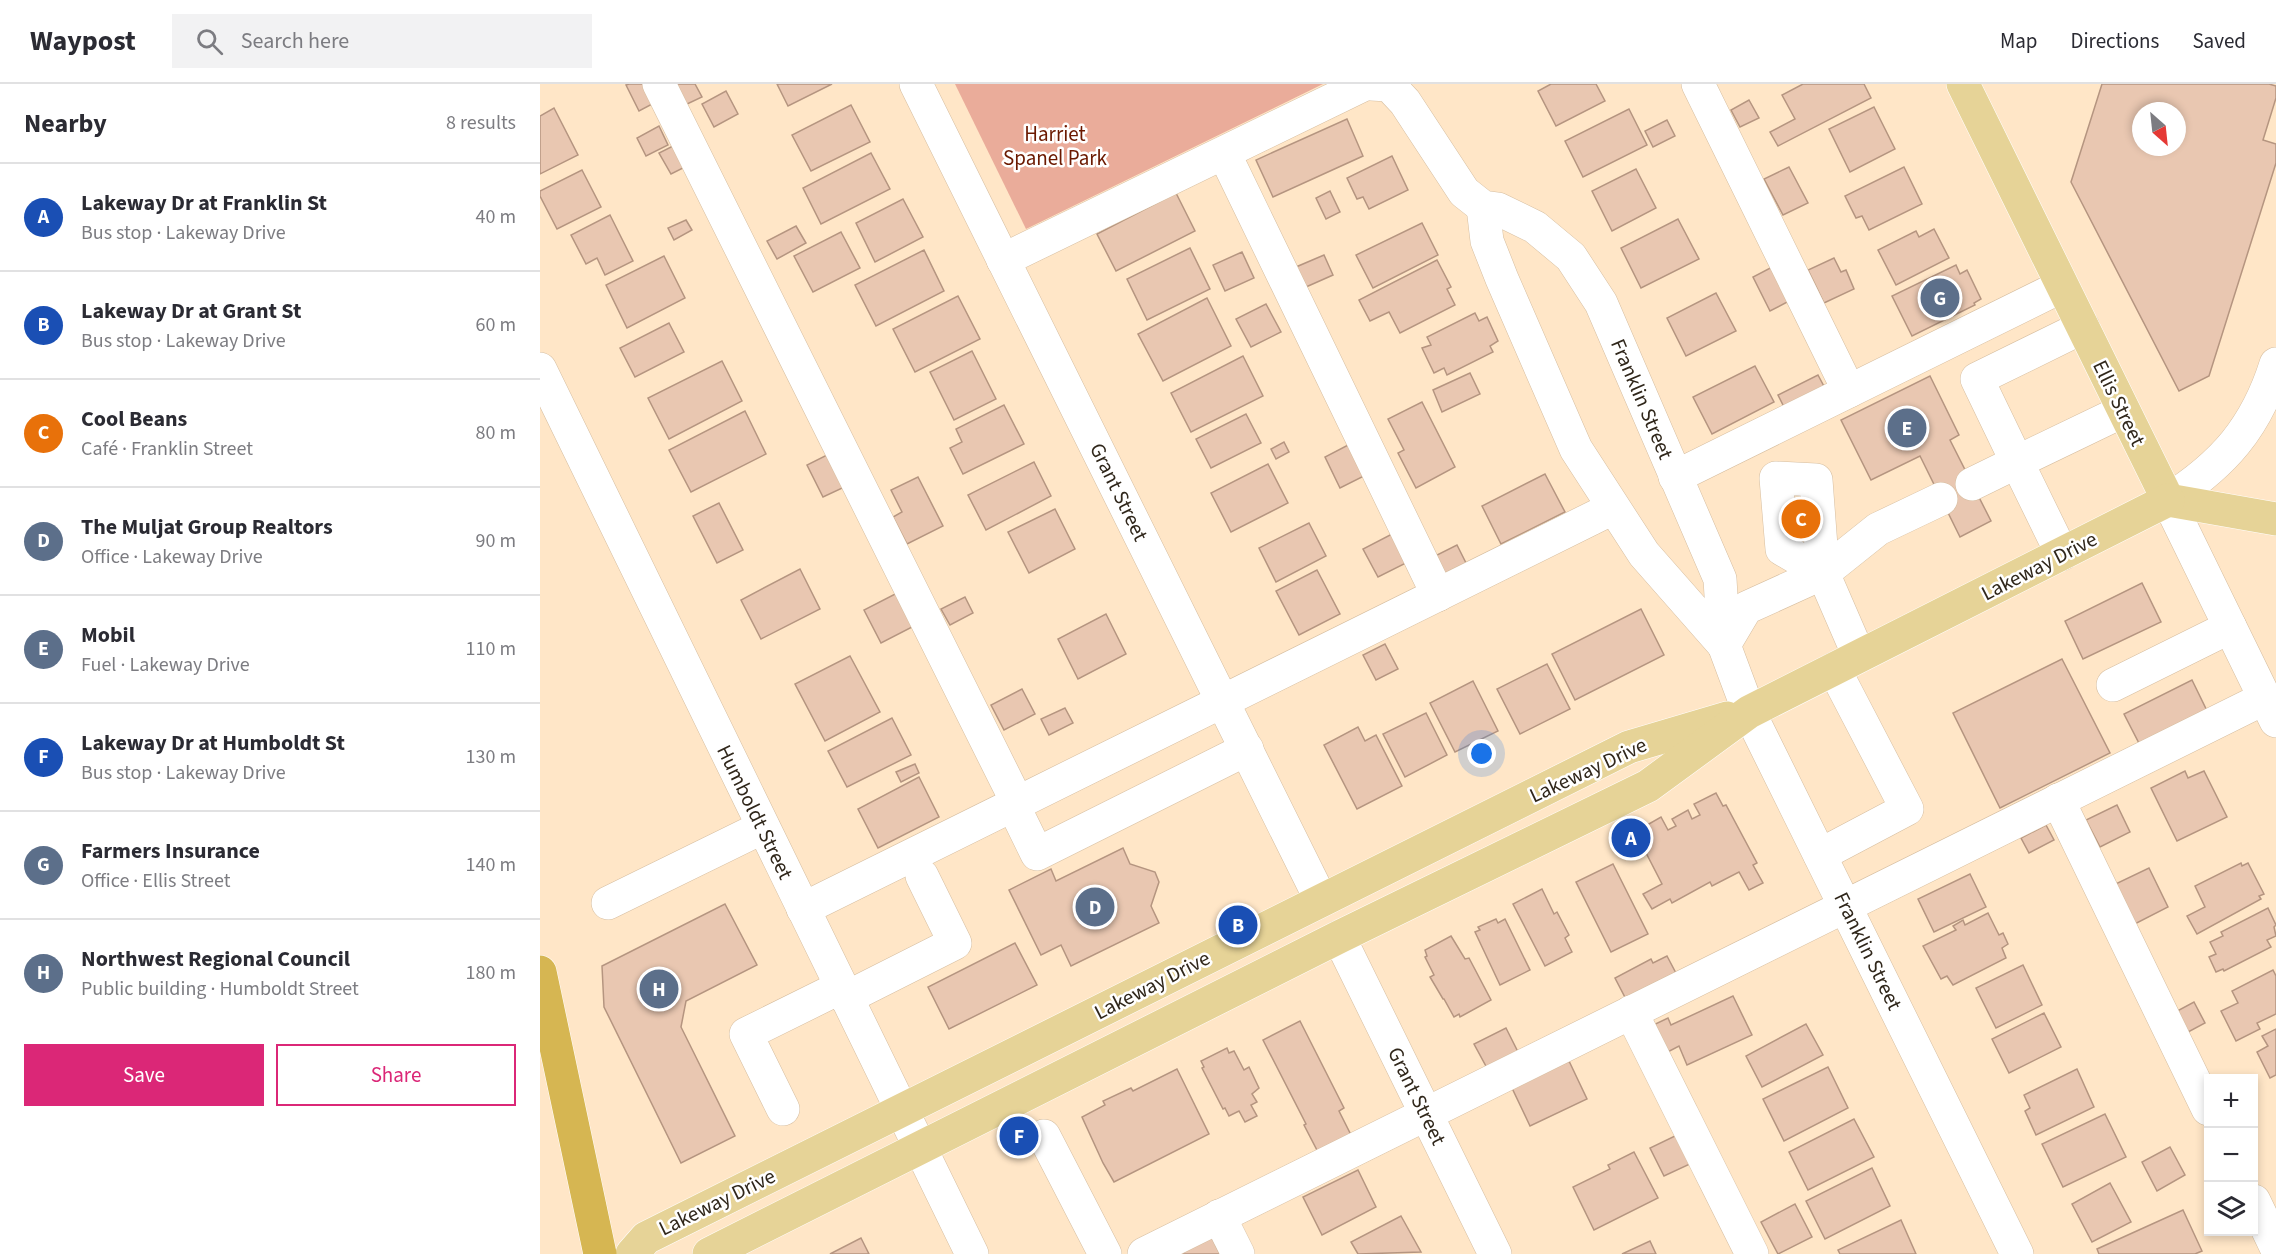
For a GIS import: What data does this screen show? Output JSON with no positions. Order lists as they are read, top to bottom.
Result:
{
  "streets": {
    "main road": ["Ellis Street", "Lakeway Drive"],
    "street": ["Franklin Street", "Grant Street", "Humboldt Street"]
  },
  "crossings": [
    ["Franklin Street", "Lakeway Drive"],
    ["Ellis Street", "Lakeway Drive"],
    ["Grant Street", "Lakeway Drive"],
    ["Lakeway Drive", "Humboldt Street"]
  ],
  "parks": ["Harriet Spanel Park"],
  "north": "bottom right",
  "page": {
    "header": "Waypost",
    "search": "Search here",
    "nav": ["Map", "Directions", "Saved"],
    "heading": ["Nearby", "8 results"],
    "list": [
      {
        "mark": "A",
        "name": "Lakeway Dr at Franklin St",
        "note": "Bus stop · Lakeway Drive",
        "value": "40 m"
      },
      {
        "mark": "B",
        "name": "Lakeway Dr at Grant St",
        "note": "Bus stop · Lakeway Drive",
        "value": "60 m"
      },
      {
        "mark": "C",
        "name": "Cool Beans",
        "note": "Café · Franklin Street",
        "value": "80 m"
      },
      {
        "mark": "D",
        "name": "The Muljat Group Realtors",
        "note": "Office · Lakeway Drive",
        "value": "90 m"
      },
      {
        "mark": "E",
        "name": "Mobil",
        "note": "Fuel · Lakeway Drive",
        "value": "110 m"
      },
      {
        "mark": "F",
        "name": "Lakeway Dr at Humboldt St",
        "note": "Bus stop · Lakeway Drive",
        "value": "130 m"
      },
      {
        "mark": "G",
        "name": "Farmers Insurance",
        "note": "Office · Ellis Street",
        "value": "140 m"
      },
      {
        "mark": "H",
        "name": "Northwest Regional Council",
        "note": "Public building · Humboldt Street",
        "value": "180 m"
      }
    ],
    "pins": [
      "G",
      "E",
      "C",
      "A",
      "D",
      "B",
      "H",
      "F"
    ],
    "buttons": ["Save", "Share"],
    "map_buttons": ["+", "−"]
  }
}
